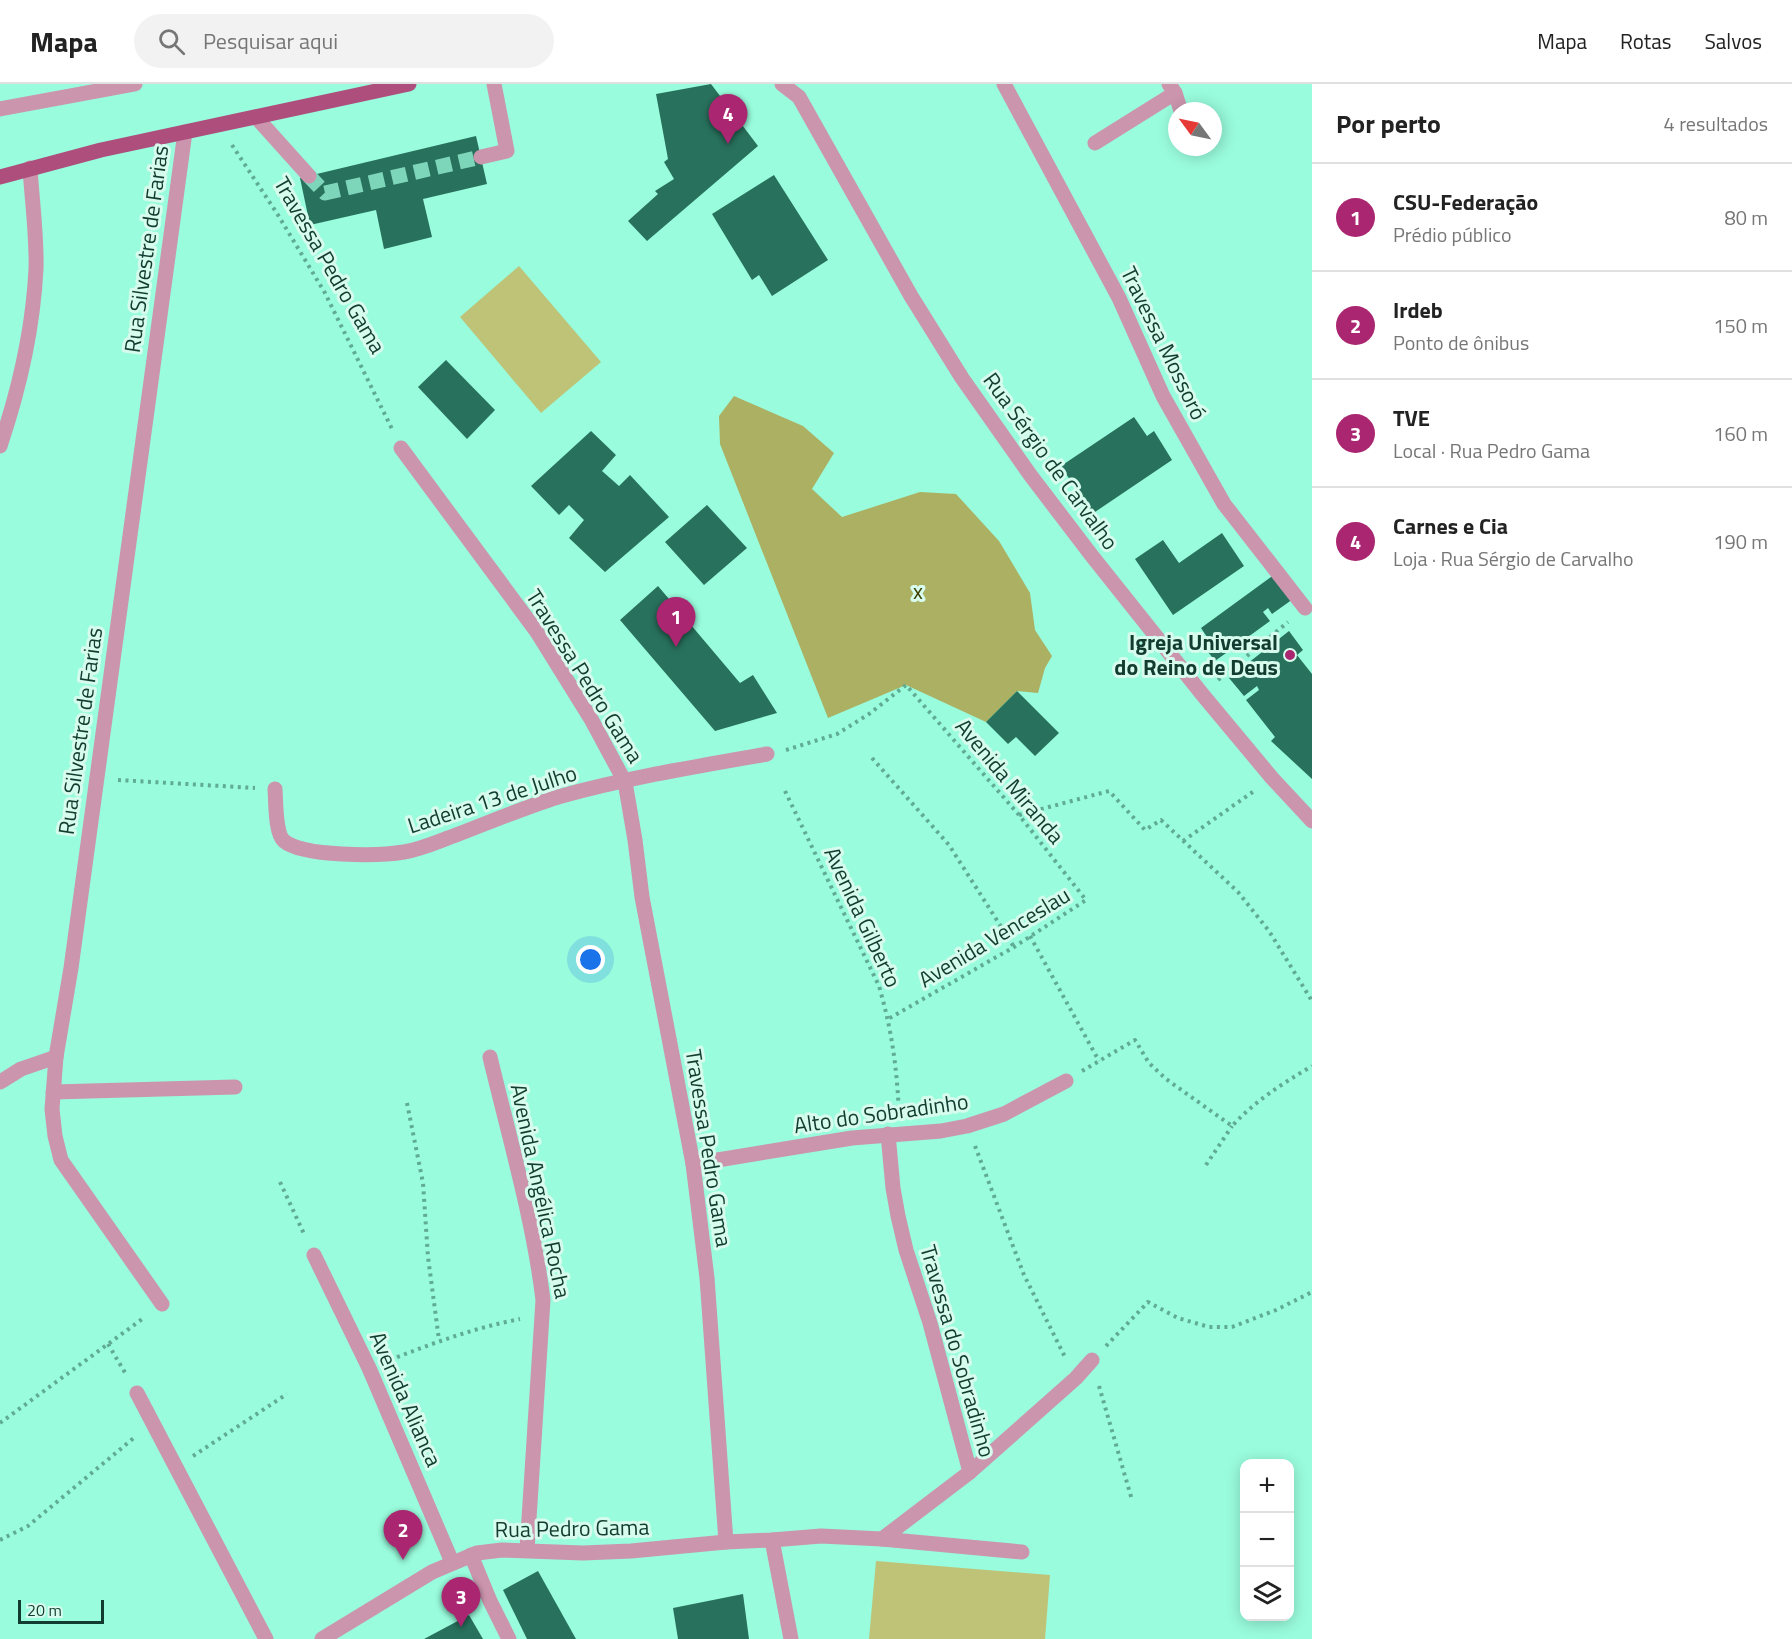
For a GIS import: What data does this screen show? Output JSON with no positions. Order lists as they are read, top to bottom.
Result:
{
  "streets": {
    "street": [
      "Rua Silvestre de Farias",
      "Travessa Pedro Gama",
      "Travessa Mossoró",
      "Rua Sérgio de Carvalho",
      "Ladeira 13 de Julho",
      "Alto do Sobradinho",
      "Avenida Angélica Rocha",
      "Travessa do Sobradinho",
      "Avenida Alianca",
      "Rua Pedro Gama"
    ],
    "path": ["Avenida Miranda", "Avenida Gilberto", "Avenida Venceslau"]
  },
  "crossings": [
    ["Travessa Pedro Gama", "Ladeira 13 de Julho"],
    ["Travessa Pedro Gama", "Alto do Sobradinho"],
    ["Travessa Pedro Gama", "Rua Pedro Gama"],
    ["Avenida Miranda", "Ladeira 13 de Julho"],
    ["Avenida Miranda", "Avenida Venceslau"],
    ["Avenida Gilberto", "Avenida Venceslau"],
    ["Avenida Gilberto", "Alto do Sobradinho"],
    ["Avenida Gilberto", "Travessa do Sobradinho"],
    ["Alto do Sobradinho", "Travessa do Sobradinho"],
    ["Avenida Angélica Rocha", "Rua Pedro Gama"],
    ["Travessa do Sobradinho", "Rua Pedro Gama"],
    ["Avenida Alianca", "Rua Pedro Gama"]
  ],
  "parks": ["x"],
  "places": ["Igreja Universal do Reino de Deus"],
  "scale_bar": "20 m",
  "north": "top left",
  "page": {
    "header": "Mapa",
    "search": "Pesquisar aqui",
    "nav": ["Mapa", "Rotas", "Salvos"],
    "heading": ["Por perto", "4 resultados"],
    "pins": [
      "4",
      "1",
      "2",
      "3"
    ],
    "list": [
      {
        "mark": "1",
        "name": "CSU-Federação",
        "note": "Prédio público",
        "value": "80 m"
      },
      {
        "mark": "2",
        "name": "Irdeb",
        "note": "Ponto de ônibus",
        "value": "150 m"
      },
      {
        "mark": "3",
        "name": "TVE",
        "note": "Local · Rua Pedro Gama",
        "value": "160 m"
      },
      {
        "mark": "4",
        "name": "Carnes e Cia",
        "note": "Loja · Rua Sérgio de Carvalho",
        "value": "190 m"
      }
    ],
    "map_buttons": ["+", "−"],
    "scale": "20 m"
  }
}
